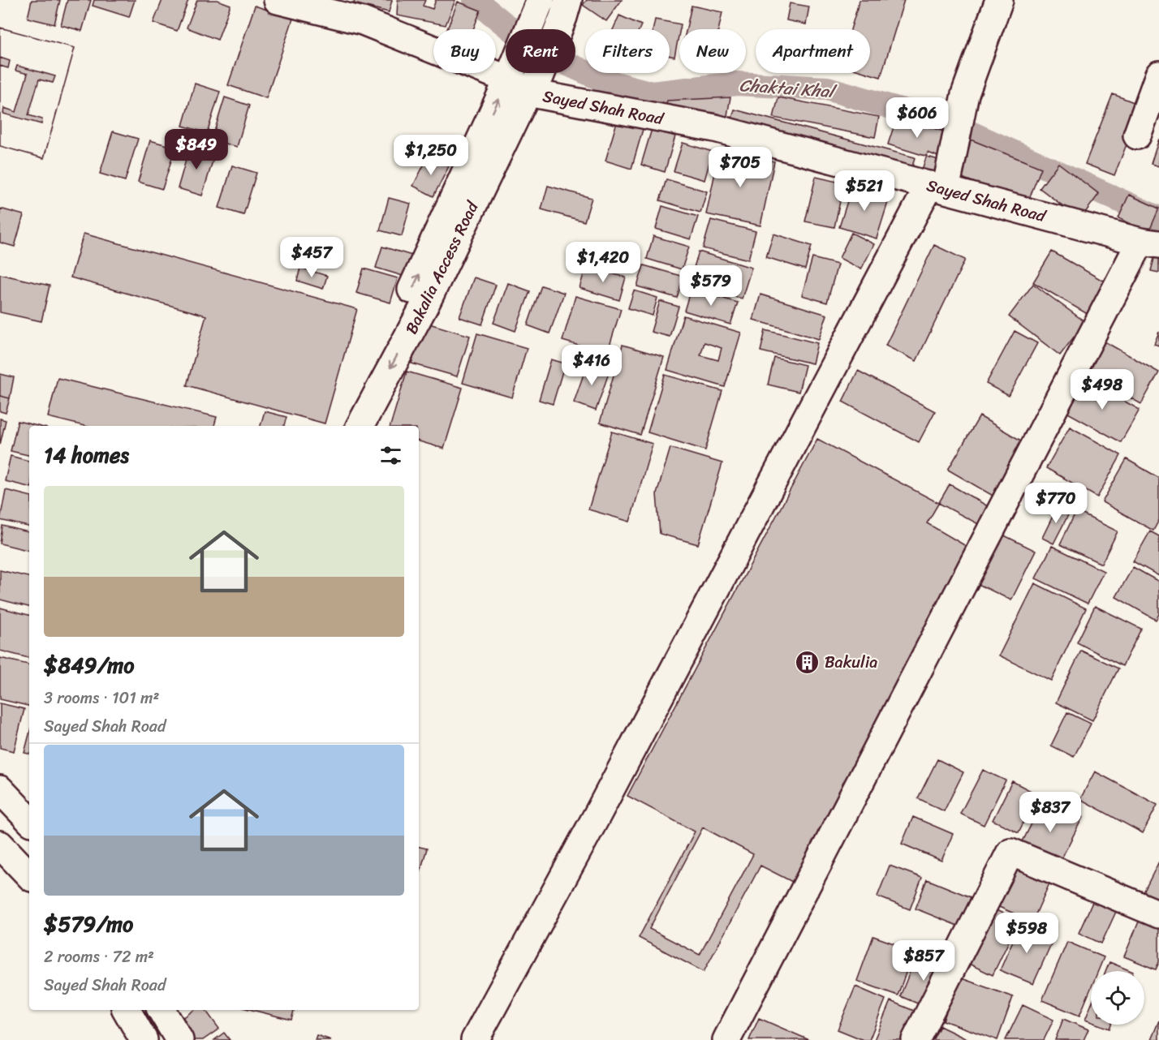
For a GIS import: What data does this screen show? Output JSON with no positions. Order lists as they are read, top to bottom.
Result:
{
  "streets": {
    "main road": ["Sayed Shah Road", "Bakalia Access Road"]
  },
  "crossings": [
    ["Sayed Shah Road", "Bakalia Access Road"]
  ],
  "water": ["Chaktai Khal"],
  "places": {
    "building": ["Bakulia"]
  },
  "page": {
    "chip": [
      "Buy",
      "Rent",
      "Filters",
      "New",
      "Apartment"
    ],
    "price": [
      "$606",
      "$849",
      "$1,250",
      "$705",
      "$521",
      "$457",
      "$1,420",
      "$579",
      "$416",
      "$498",
      "$770",
      "$837",
      "$598",
      "$857"
    ],
    "heading": "14 homes",
    "list": [
      {
        "name": "$849/mo",
        "note": "3 rooms · 101 m² · Sayed Shah Road"
      },
      {
        "name": "$579/mo",
        "note": "2 rooms · 72 m² · Sayed Shah Road"
      }
    ]
  }
}
